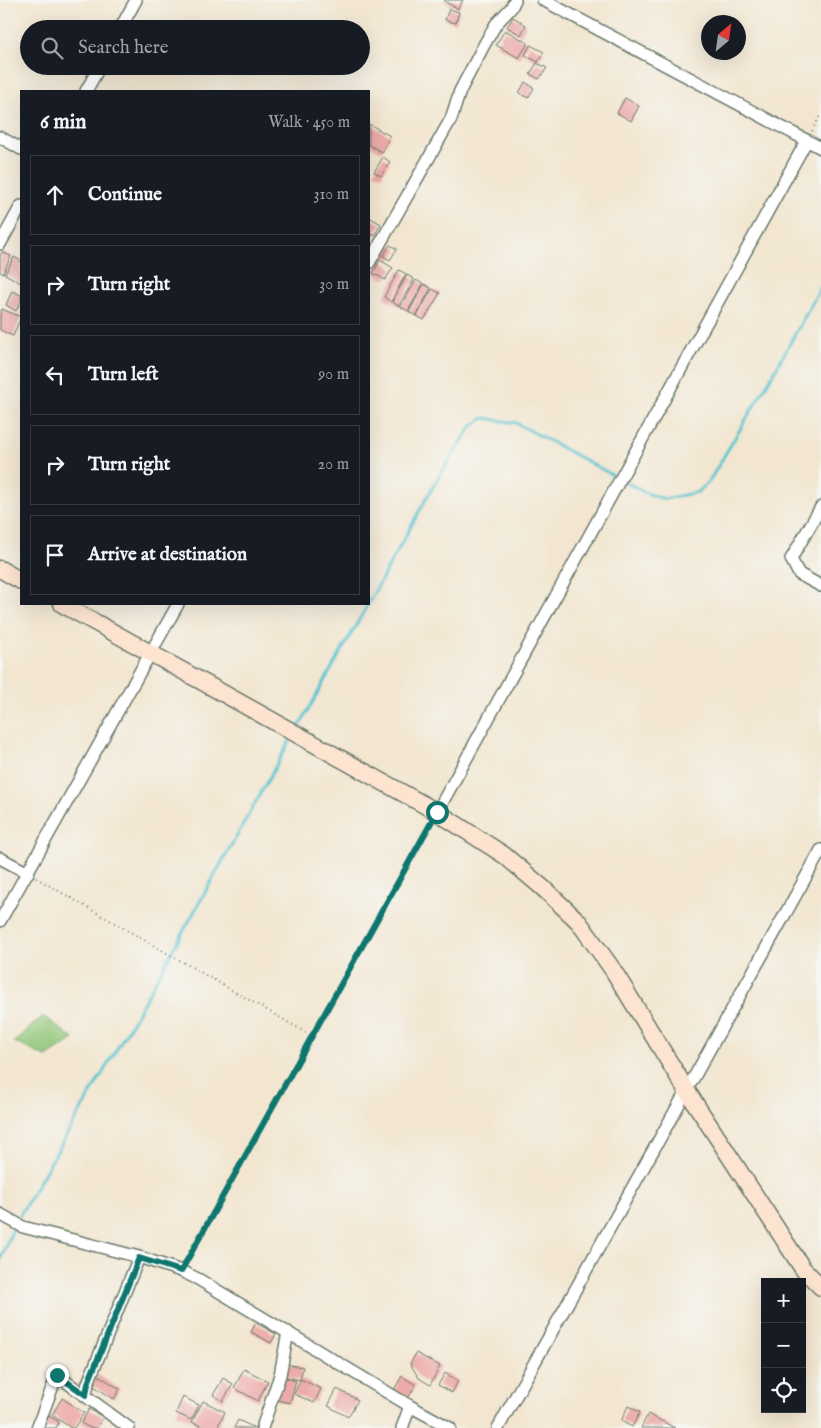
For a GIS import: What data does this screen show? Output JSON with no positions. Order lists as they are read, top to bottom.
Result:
{
  "north": "top right",
  "page": {
    "search": "Search here",
    "heading": ["6 min", "Walk · 450 m"],
    "list": [
      ["Continue", "310 m"],
      ["Turn right", "30 m"],
      ["Turn left", "90 m"],
      ["Turn right", "20 m"],
      "Arrive at destination"
    ],
    "map_buttons": ["+", "−"]
  }
}
